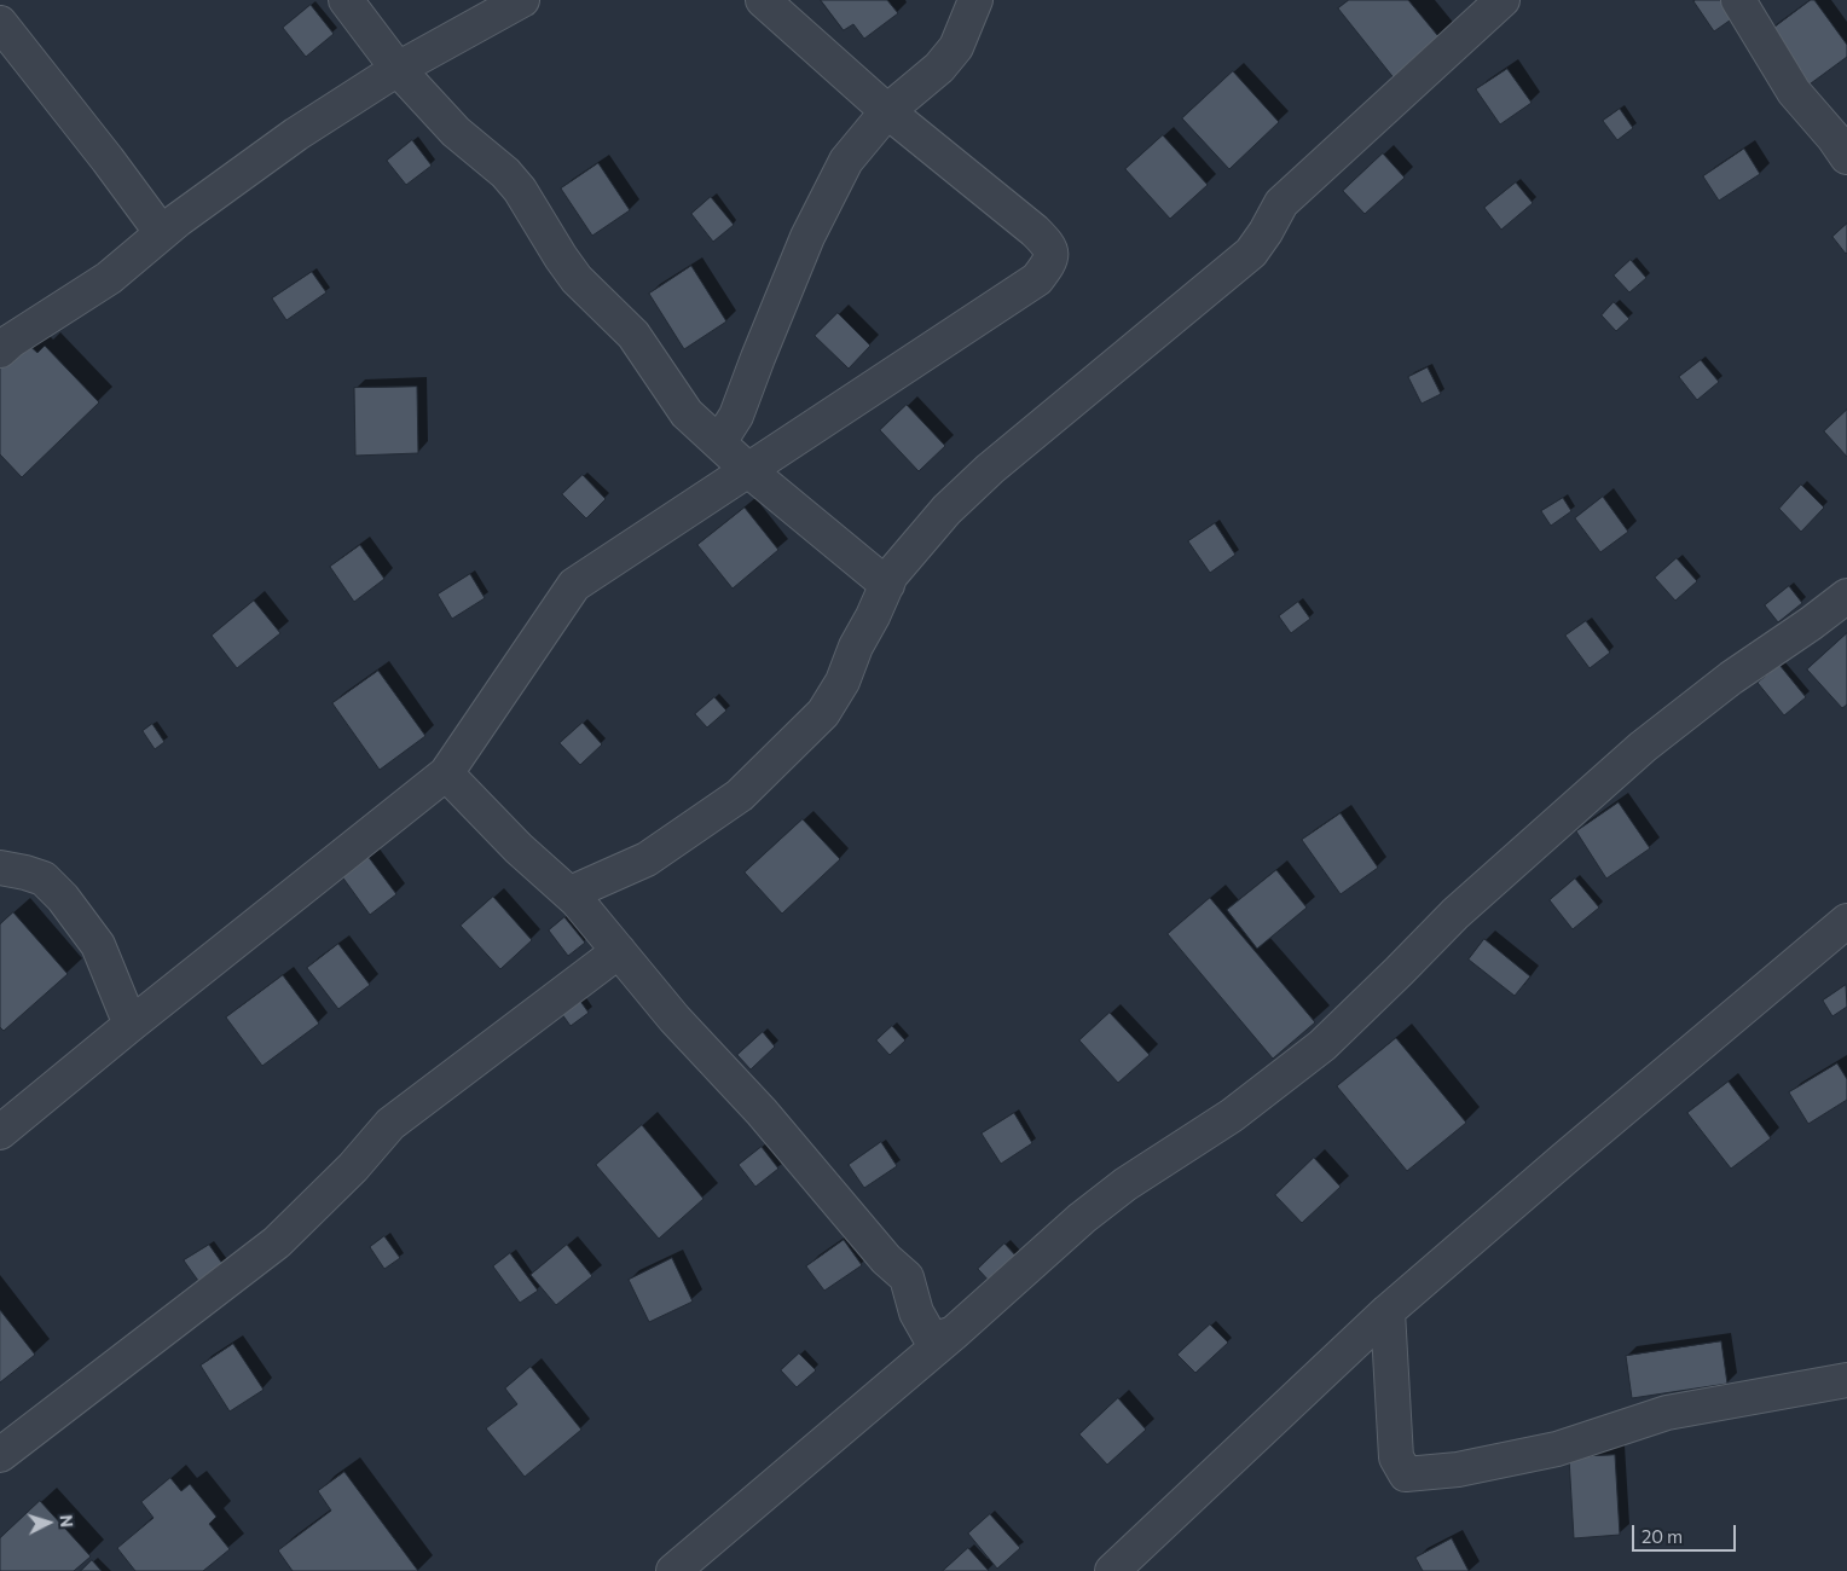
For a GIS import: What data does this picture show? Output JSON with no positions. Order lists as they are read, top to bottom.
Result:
{
  "scale_bar": "20 m",
  "north": "right"
}
